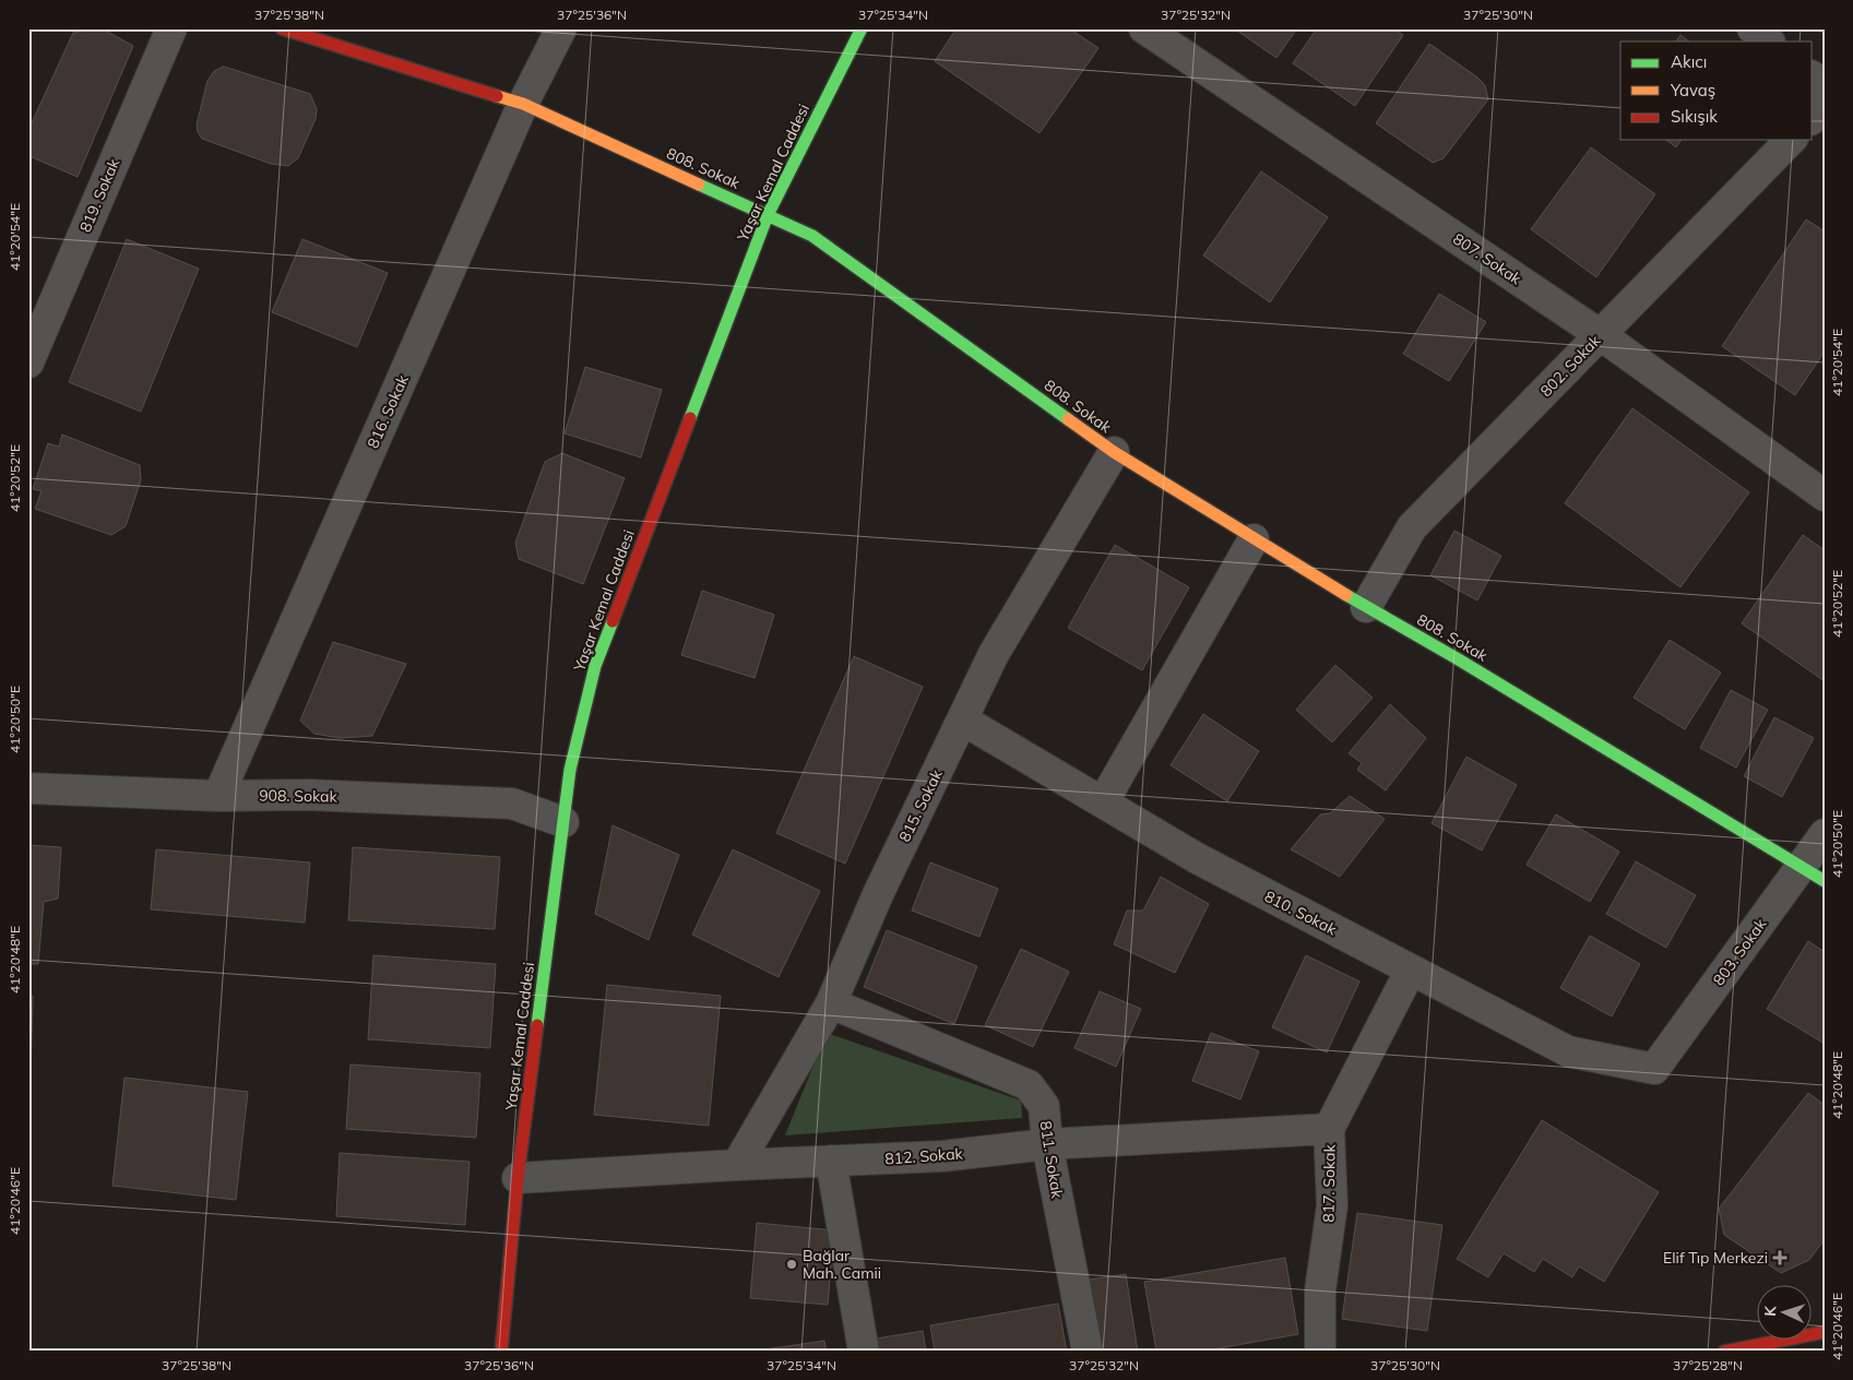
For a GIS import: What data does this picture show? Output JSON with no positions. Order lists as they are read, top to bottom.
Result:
{
  "streets": {
    "street": [
      "808. Sokak",
      "Yaşar Kemal Caddesi",
      "819. Sokak",
      "807. Sokak",
      "802. Sokak",
      "816. Sokak",
      "908. Sokak",
      "815. Sokak",
      "810. Sokak",
      "803. Sokak",
      "812. Sokak",
      "811. Sokak",
      "817. Sokak"
    ]
  },
  "crossings": [
    ["808. Sokak", "Yaşar Kemal Caddesi"],
    ["808. Sokak", "802. Sokak"],
    ["808. Sokak", "816. Sokak"],
    ["808. Sokak", "815. Sokak"],
    ["808. Sokak", "803. Sokak"],
    ["Yaşar Kemal Caddesi", "908. Sokak"],
    ["Yaşar Kemal Caddesi", "812. Sokak"],
    ["807. Sokak", "802. Sokak"],
    ["816. Sokak", "908. Sokak"],
    ["815. Sokak", "810. Sokak"],
    ["815. Sokak", "812. Sokak"],
    ["815. Sokak", "811. Sokak"],
    ["810. Sokak", "803. Sokak"],
    ["810. Sokak", "817. Sokak"],
    ["812. Sokak", "811. Sokak"],
    ["812. Sokak", "817. Sokak"]
  ],
  "places": {
    "health": ["Elif Tıp Merkezi"],
    "other": ["Bağlar Mah. Camii"]
  },
  "legend": ["Akıcı", "Yavaş", "Sıkışık"],
  "north": "left",
  "coordinates": [
    "37°25'38\"N",
    "37°25'36\"N",
    "37°25'34\"N",
    "37°25'32\"N",
    "37°25'30\"N",
    "41°20'54\"E",
    "41°20'52\"E",
    "41°20'50\"E",
    "41°20'48\"E",
    "41°20'46\"E",
    "37°25'28\"N"
  ]
}
